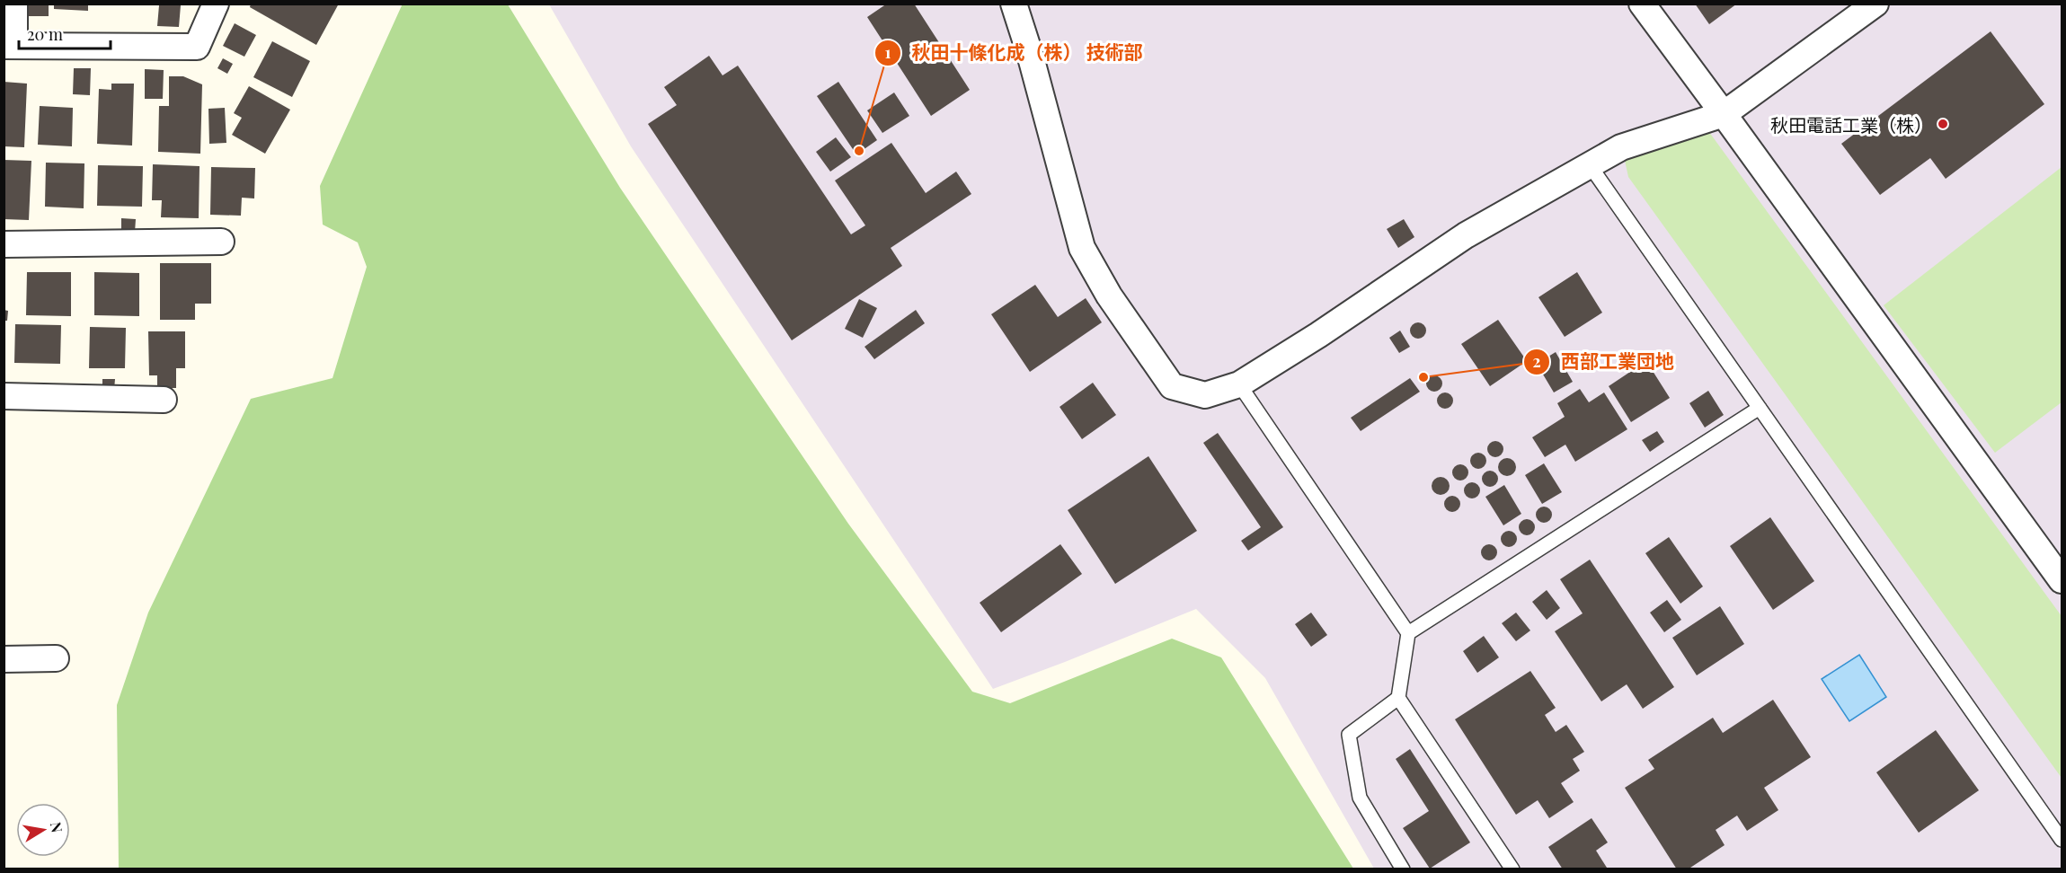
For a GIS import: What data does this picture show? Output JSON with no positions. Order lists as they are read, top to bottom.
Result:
{
  "places": ["秋田電話工業（株）", "秋田十條化成（株） 技術部", "西部工業団地"],
  "scale_bar": "20 m",
  "north": "right"
}
